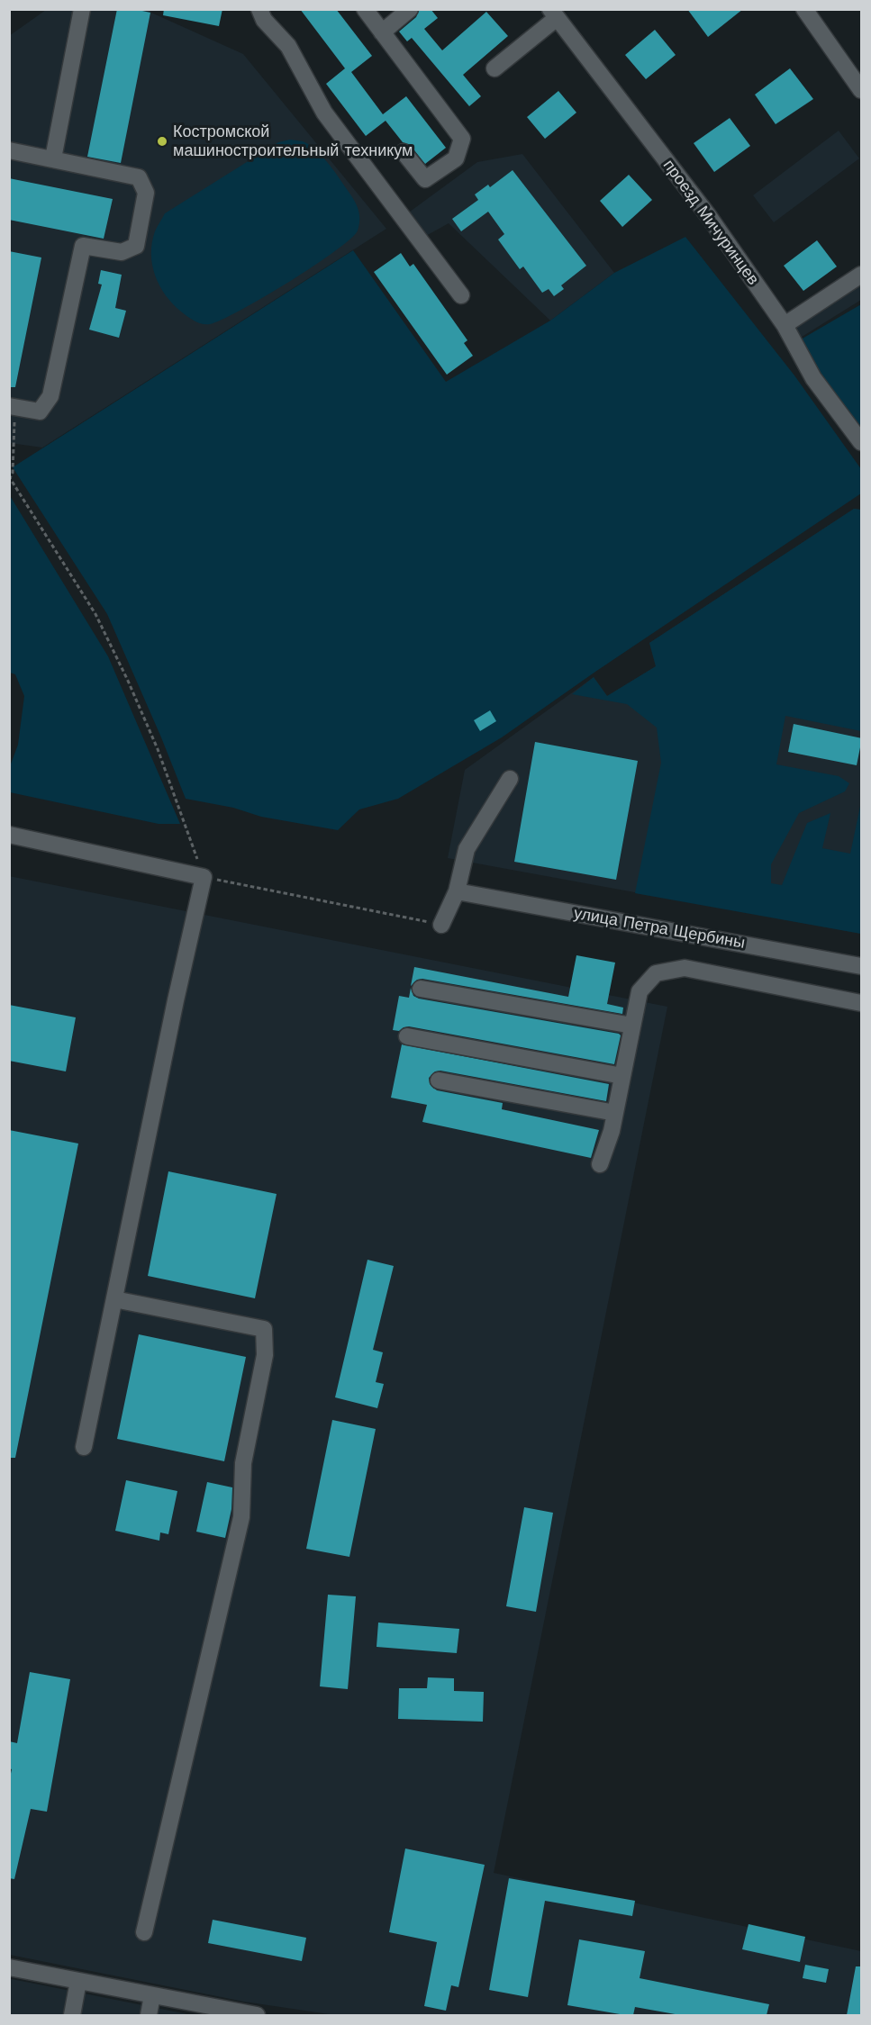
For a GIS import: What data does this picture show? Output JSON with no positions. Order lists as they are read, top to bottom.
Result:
{
  "streets": {
    "street": ["проезд Мичуринцев", "улица Петра Щербины"]
  },
  "places": ["Костромской машиностроительный техникум"]
}
